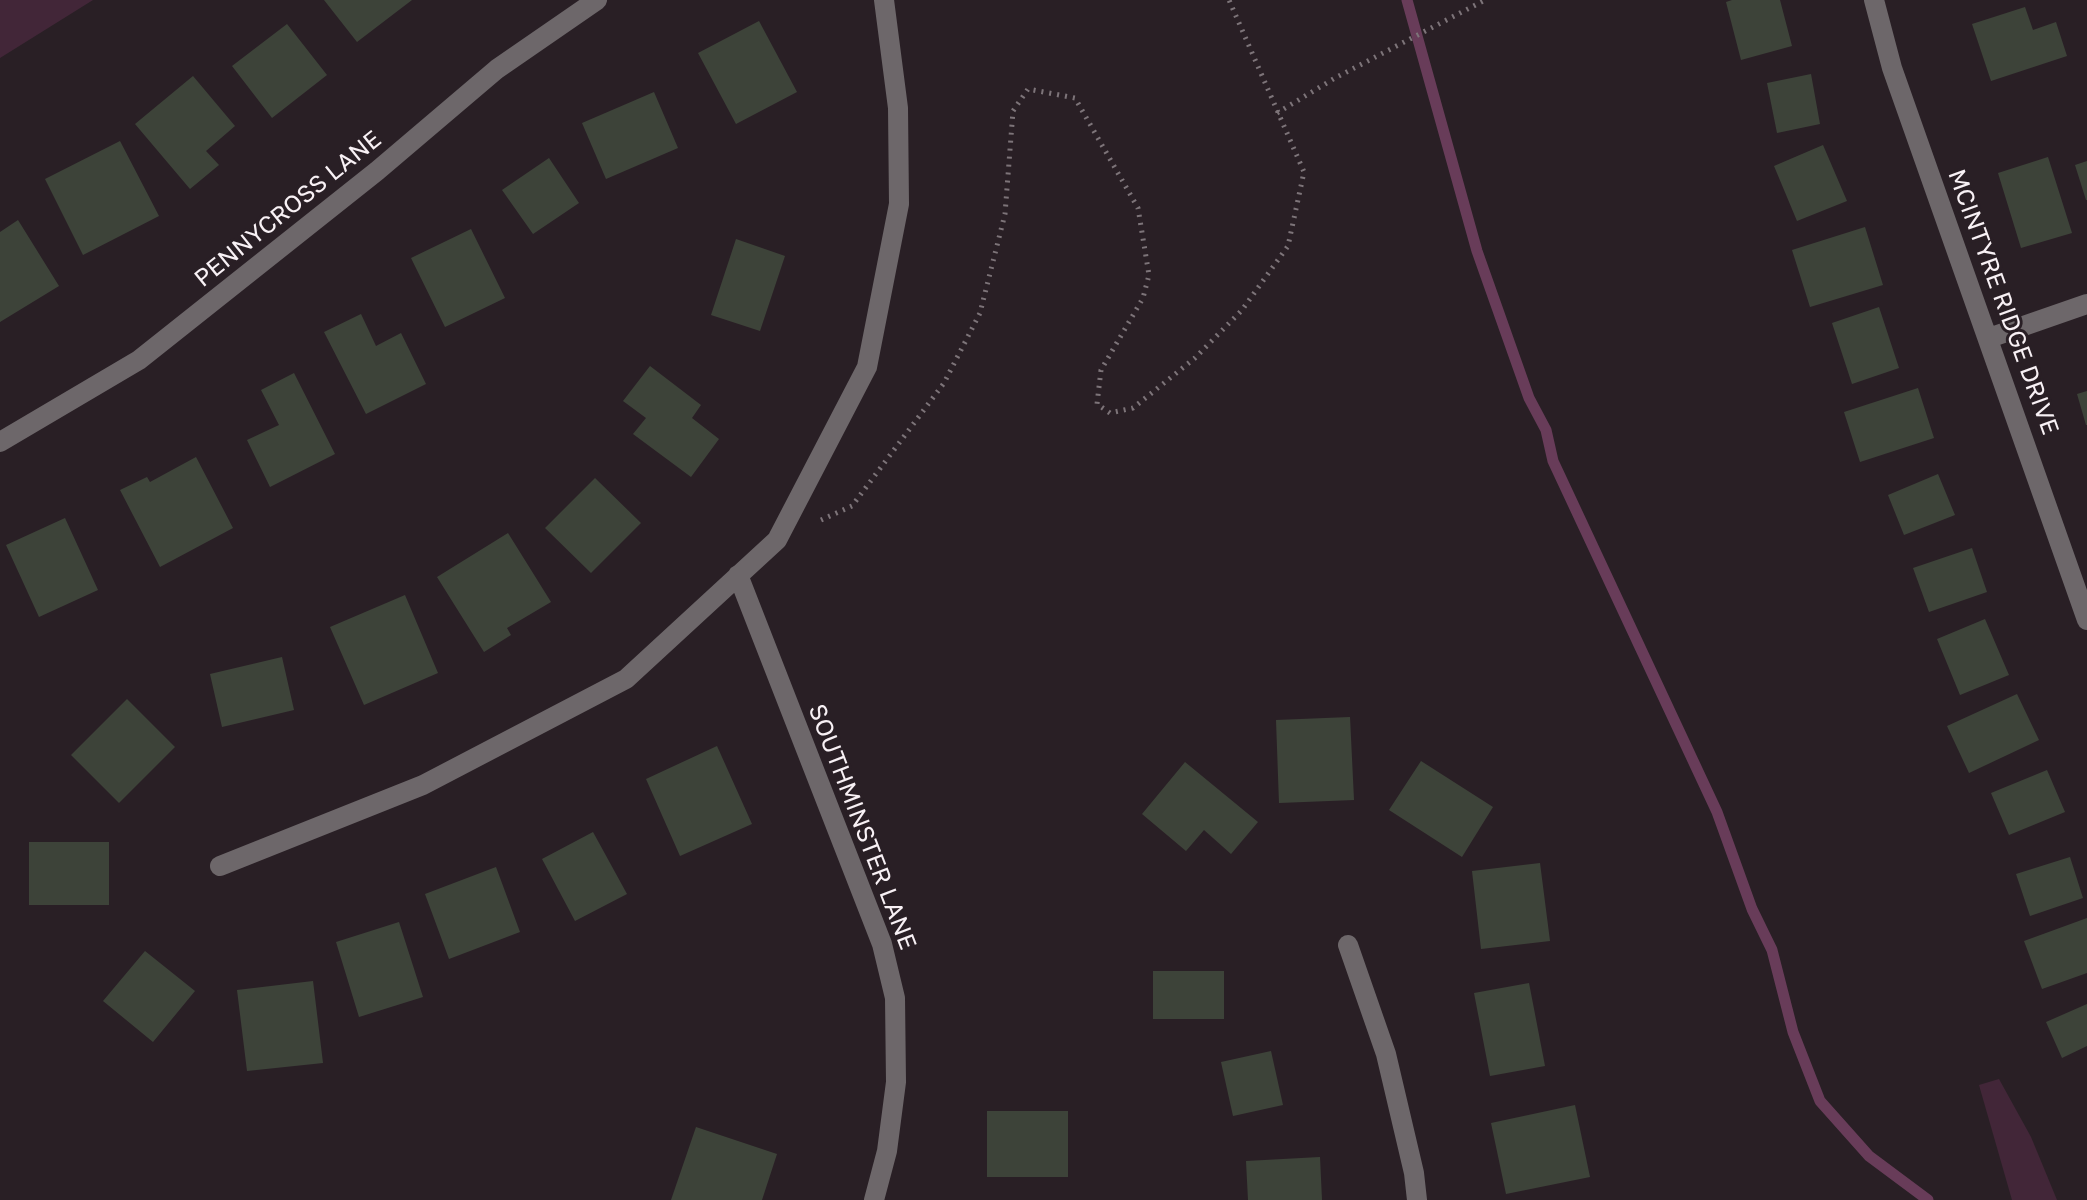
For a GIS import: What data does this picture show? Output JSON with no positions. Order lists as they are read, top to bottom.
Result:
{
  "streets": {
    "street": ["PENNYCROSS LANE", "MCINTYRE RIDGE DRIVE", "SOUTHMINSTER LANE"]
  }
}
